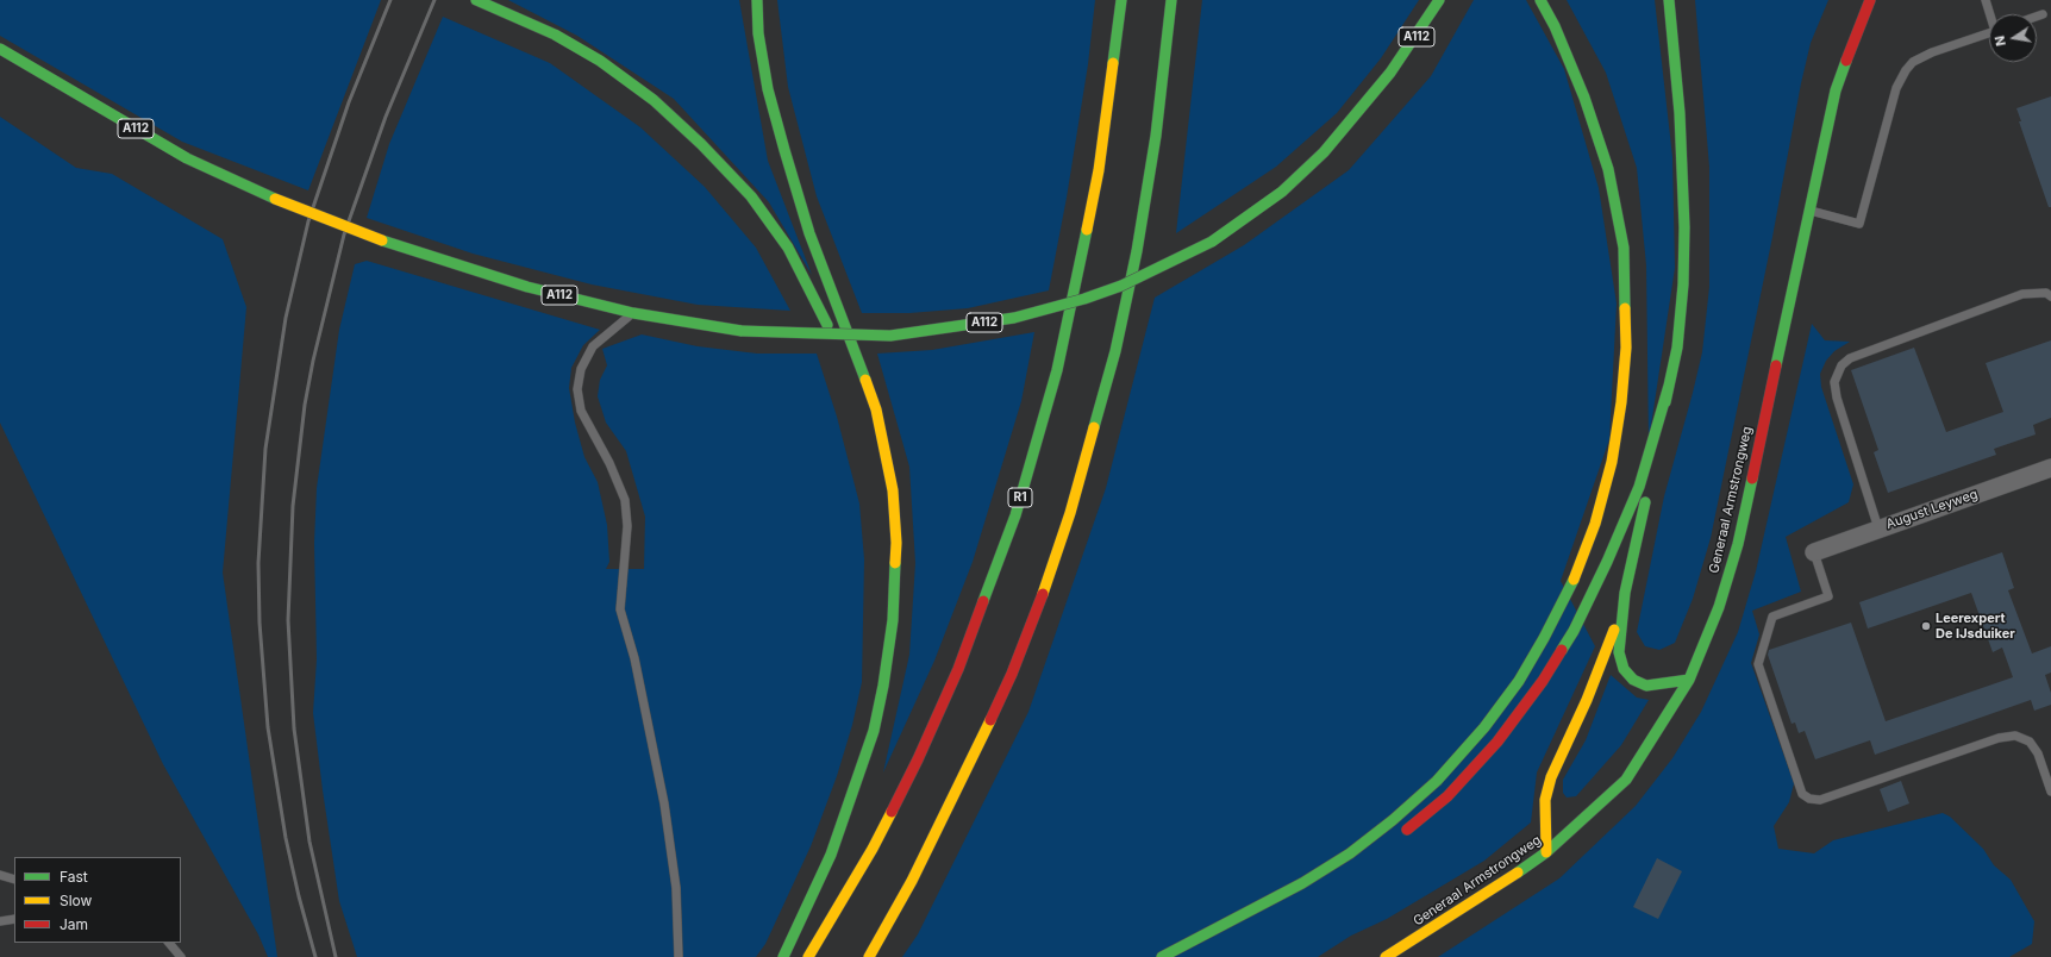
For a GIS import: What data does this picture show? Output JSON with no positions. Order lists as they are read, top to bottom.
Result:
{
  "streets": {
    "main road": ["A112", "R1", "Generaal Armstrongweg"],
    "street": ["August Leyweg"]
  },
  "places": ["Leerexpert De IJsduiker"],
  "legend": ["Fast", "Slow", "Jam"],
  "north": "left"
}
